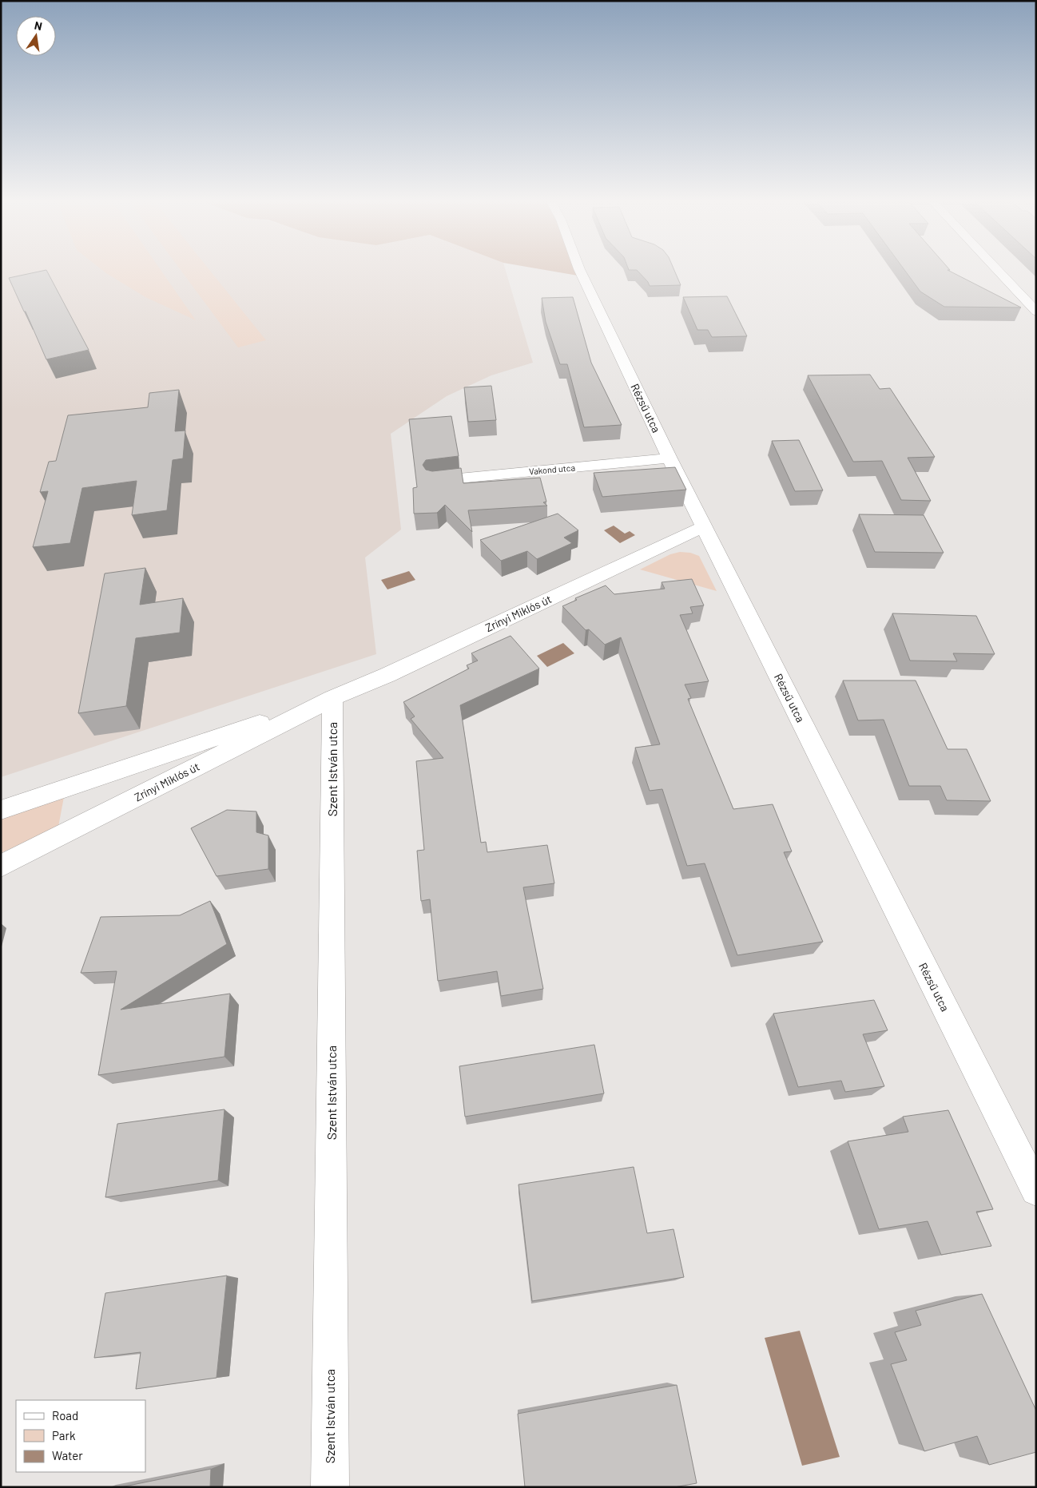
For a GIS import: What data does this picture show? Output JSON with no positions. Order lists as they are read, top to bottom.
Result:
{
  "streets": {
    "street": [
      "Rézsű utca",
      "Vakond utca",
      "Zrínyi Miklós út",
      "Szent István utca"
    ]
  },
  "crossings": [
    ["Rézsű utca", "Vakond utca"],
    ["Rézsű utca", "Zrínyi Miklós út"],
    ["Zrínyi Miklós út", "Szent István utca"]
  ],
  "legend": ["Road", "Park", "Water"],
  "north": "top"
}
